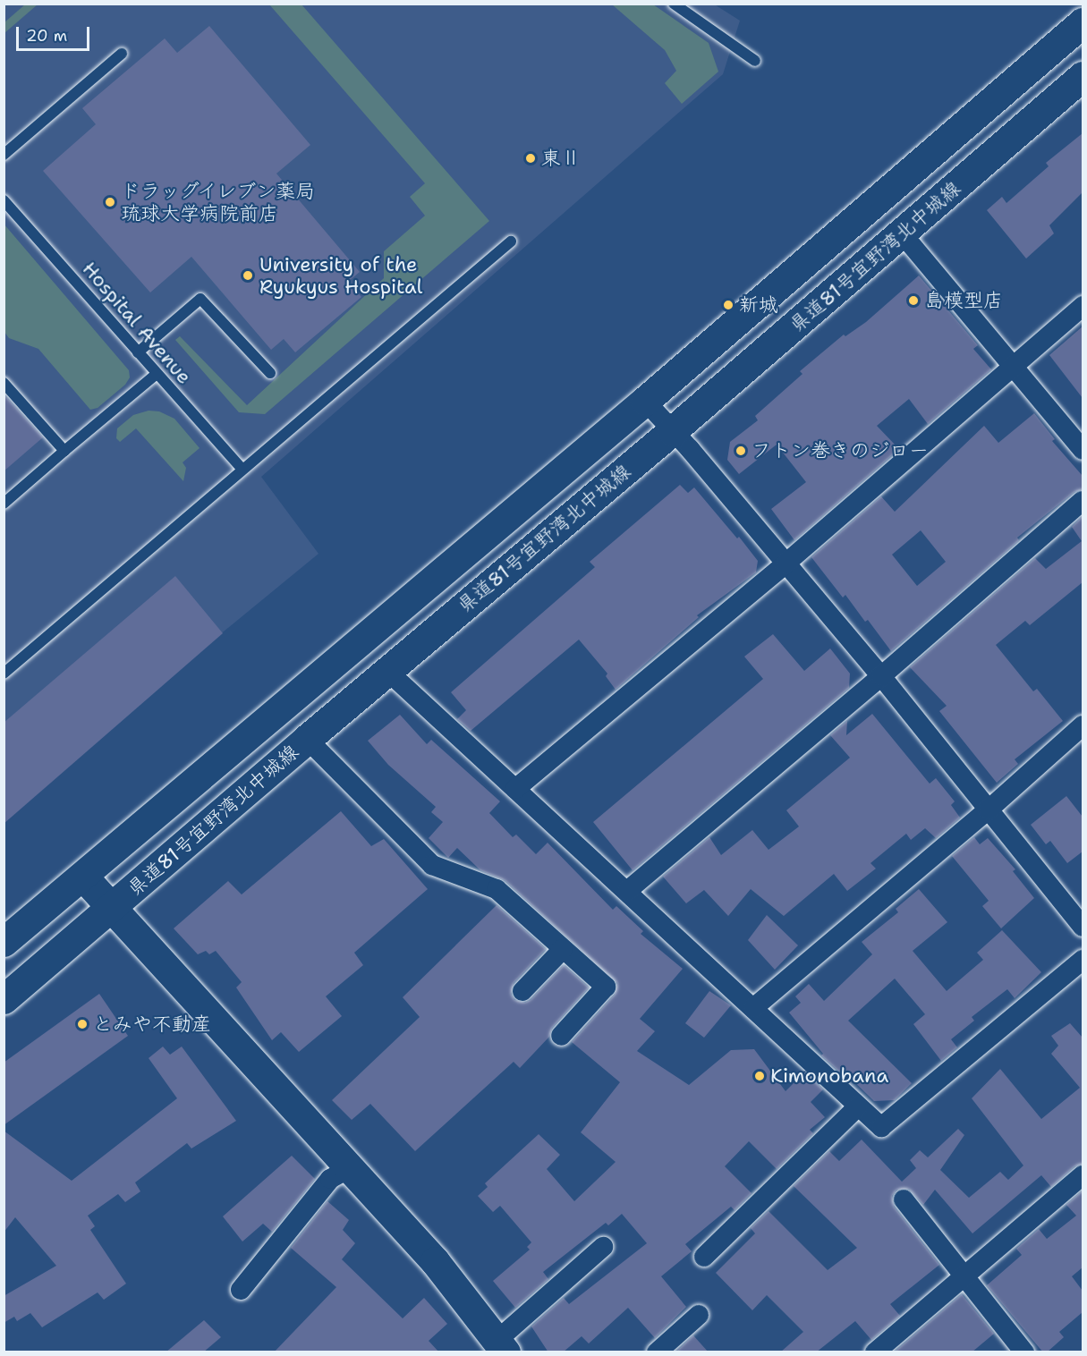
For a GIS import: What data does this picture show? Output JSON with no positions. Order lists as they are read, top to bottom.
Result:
{
  "streets": {
    "main road": ["県道81号宜野湾北中城線"],
    "lane": ["Hospital Avenue"]
  },
  "places": [
    "東Ⅱ",
    "ドラッグイレブン薬局 琉球大学病院前店",
    "University of the Ryukyus Hospital",
    "島模型店",
    "新城",
    "フトン巻きのジロー",
    "とみや不動産",
    "Kimonobana"
  ],
  "scale_bar": "20 m"
}
